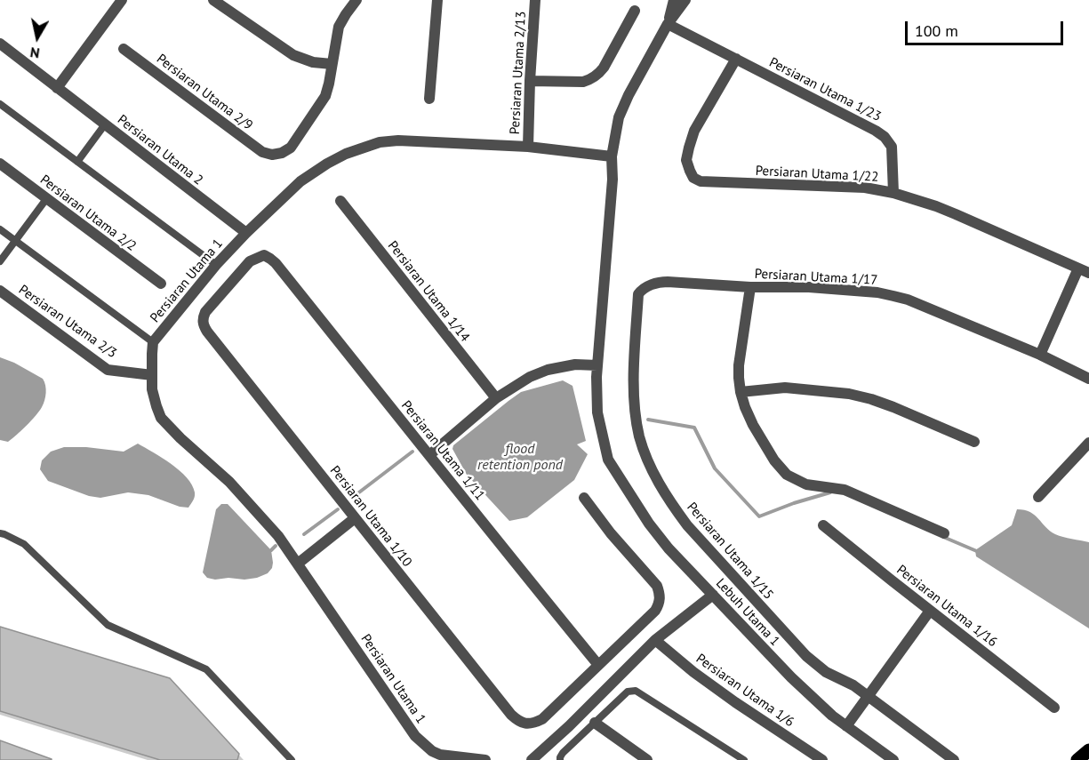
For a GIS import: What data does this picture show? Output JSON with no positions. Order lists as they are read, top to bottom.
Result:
{
  "streets": {
    "street": [
      "Persiaran Utama 2/13",
      "Persiaran Utama 1/23",
      "Persiaran Utama 2/9",
      "Persiaran Utama 2",
      "Persiaran Utama 1/22",
      "Persiaran Utama 2/2",
      "Persiaran Utama 1/17",
      "Persiaran Utama 1",
      "Persiaran Utama 1/14",
      "Persiaran Utama 2/3",
      "Persiaran Utama 1/11",
      "Persiaran Utama 1/10",
      "Persiaran Utama 1/15",
      "Persiaran Utama 1/16",
      "Lebuh Utama 1",
      "Persiaran Utama 1/6"
    ]
  },
  "crossings": [
    ["Persiaran Utama 2/13", "Persiaran Utama 1"],
    ["Persiaran Utama 1/23", "Persiaran Utama 1/22"],
    ["Persiaran Utama 1/23", "Lebuh Utama 1"],
    ["Persiaran Utama 2", "Persiaran Utama 1"],
    ["Persiaran Utama 1/17", "Persiaran Utama 1/15"],
    ["Persiaran Utama 1", "Persiaran Utama 2/3"],
    ["Persiaran Utama 1", "Lebuh Utama 1"],
    ["Persiaran Utama 1/11", "Persiaran Utama 1/10"]
  ],
  "water": ["flood retention pond"],
  "scale_bar": "100 m",
  "north": "bottom"
}
